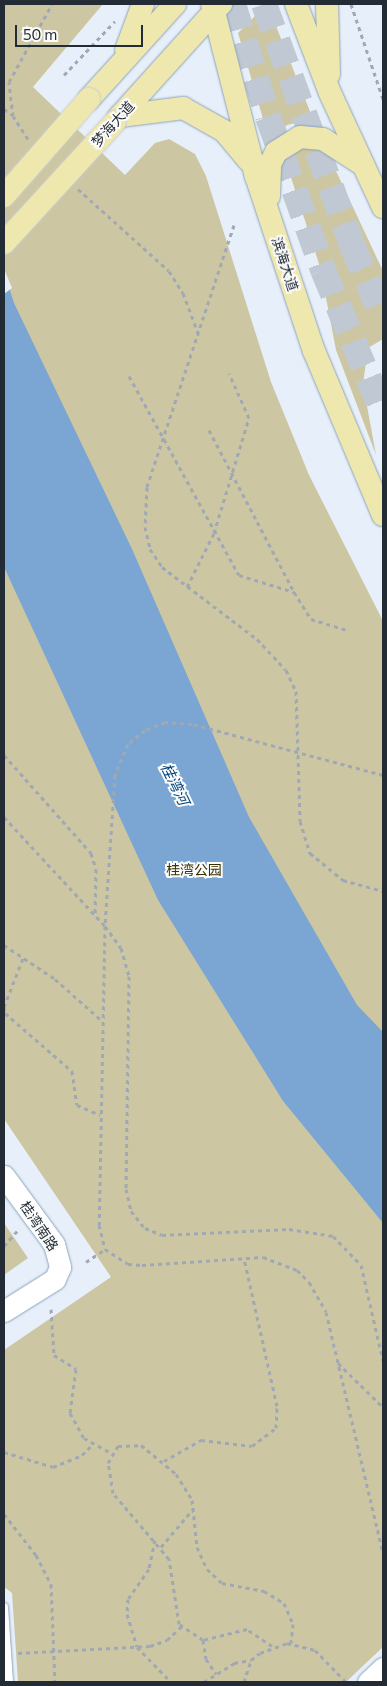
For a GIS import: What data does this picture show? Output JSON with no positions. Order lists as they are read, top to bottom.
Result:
{
  "streets": {
    "main road": ["梦海大道", "滨海大道"],
    "street": ["桂湾南路"]
  },
  "crossings": [
    ["梦海大道", "滨海大道"]
  ],
  "water": ["桂湾河"],
  "parks": ["桂湾公园"],
  "scale_bar": "50 m"
}
